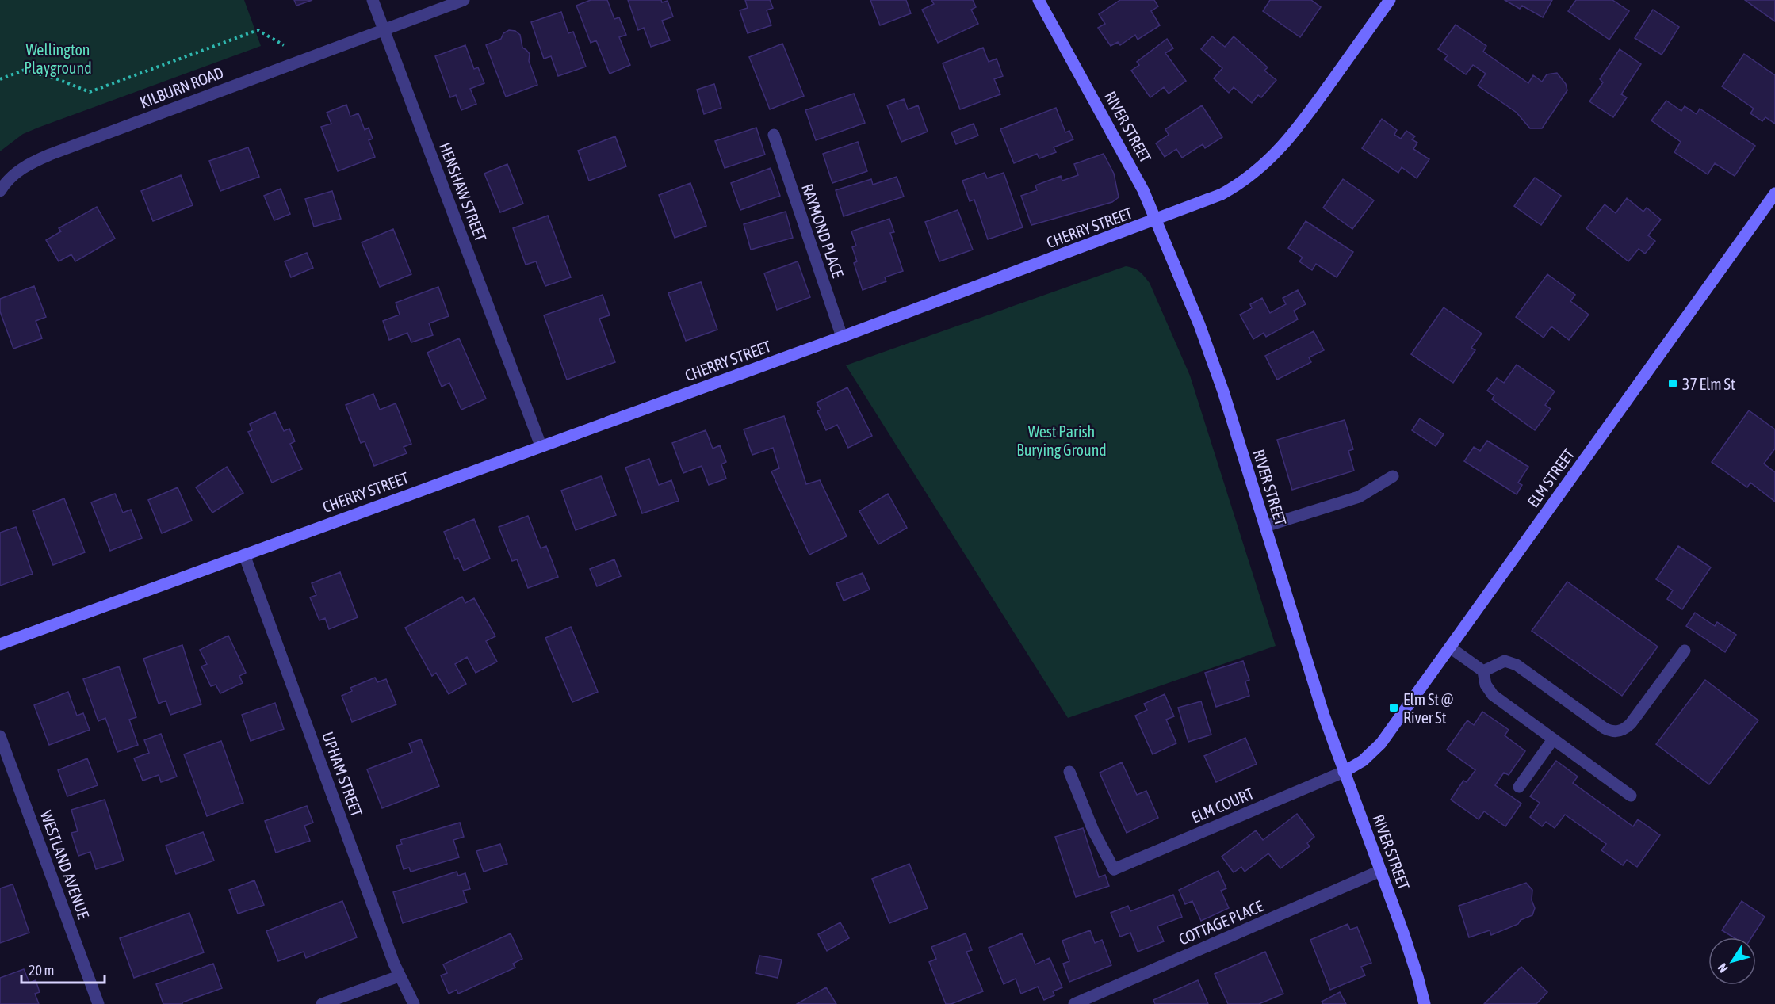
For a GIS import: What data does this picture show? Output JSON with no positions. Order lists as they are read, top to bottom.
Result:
{
  "streets": {
    "street": [
      "KILBURN ROAD",
      "RIVER STREET",
      "HENSHAW STREET",
      "CHERRY STREET",
      "RAYMOND PLACE",
      "ELM STREET",
      "UPHAM STREET",
      "ELM COURT",
      "WESTLAND AVENUE",
      "COTTAGE PLACE"
    ]
  },
  "crossings": [
    ["KILBURN ROAD", "HENSHAW STREET"],
    ["RIVER STREET", "CHERRY STREET"],
    ["RIVER STREET", "ELM STREET"],
    ["RIVER STREET", "ELM COURT"],
    ["RIVER STREET", "COTTAGE PLACE"],
    ["HENSHAW STREET", "CHERRY STREET"],
    ["CHERRY STREET", "RAYMOND PLACE"],
    ["CHERRY STREET", "UPHAM STREET"],
    ["ELM STREET", "ELM COURT"]
  ],
  "parks": ["Wellington Playground", "West Parish Burying Ground"],
  "places": {
    "transit": ["37 Elm St", "Elm St @ River St"]
  },
  "scale_bar": "20 m",
  "north": "bottom left"
}
